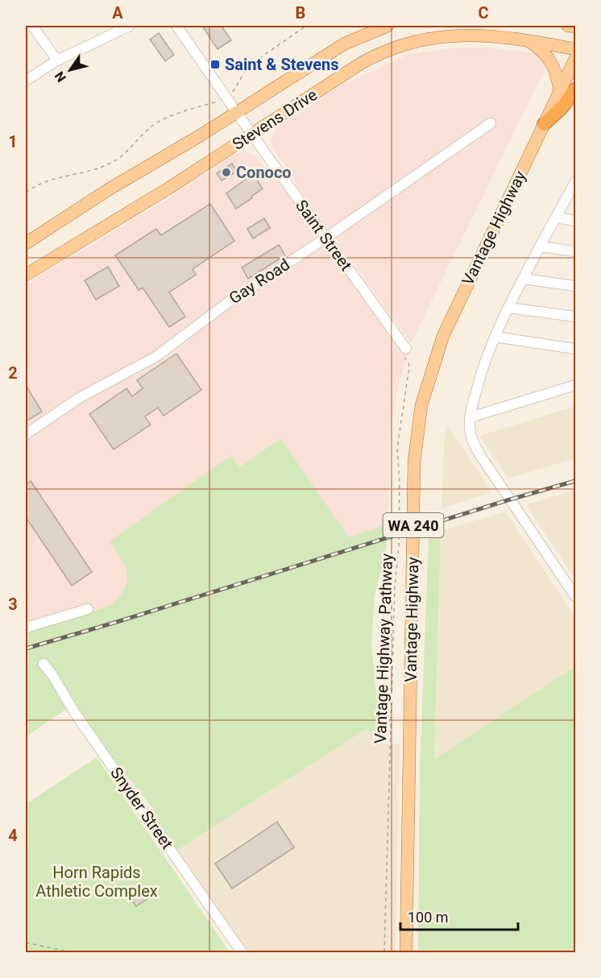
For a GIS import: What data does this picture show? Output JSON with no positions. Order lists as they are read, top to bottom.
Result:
{
  "streets": {
    "highway": ["WA 240"],
    "main road": ["Stevens Drive", "Vantage Highway"],
    "street": ["Saint Street", "Gay Road", "Snyder Street"],
    "path": ["Vantage Highway Pathway"]
  },
  "crossings": [
    ["Stevens Drive", "Saint Street"],
    ["Vantage Highway", "WA 240"],
    ["Saint Street", "Gay Road"],
    ["Saint Street", "Vantage Highway Pathway"]
  ],
  "parks": ["Horn Rapids Athletic Complex"],
  "places": {
    "transit": ["Saint & Stevens"],
    "other": ["Conoco"]
  },
  "scale_bar": "100 m",
  "north": "bottom left",
  "grid": {
    "columns": ["A", "B", "C"],
    "rows": [
      "1",
      "2",
      "3",
      "4"
    ]
  }
}
